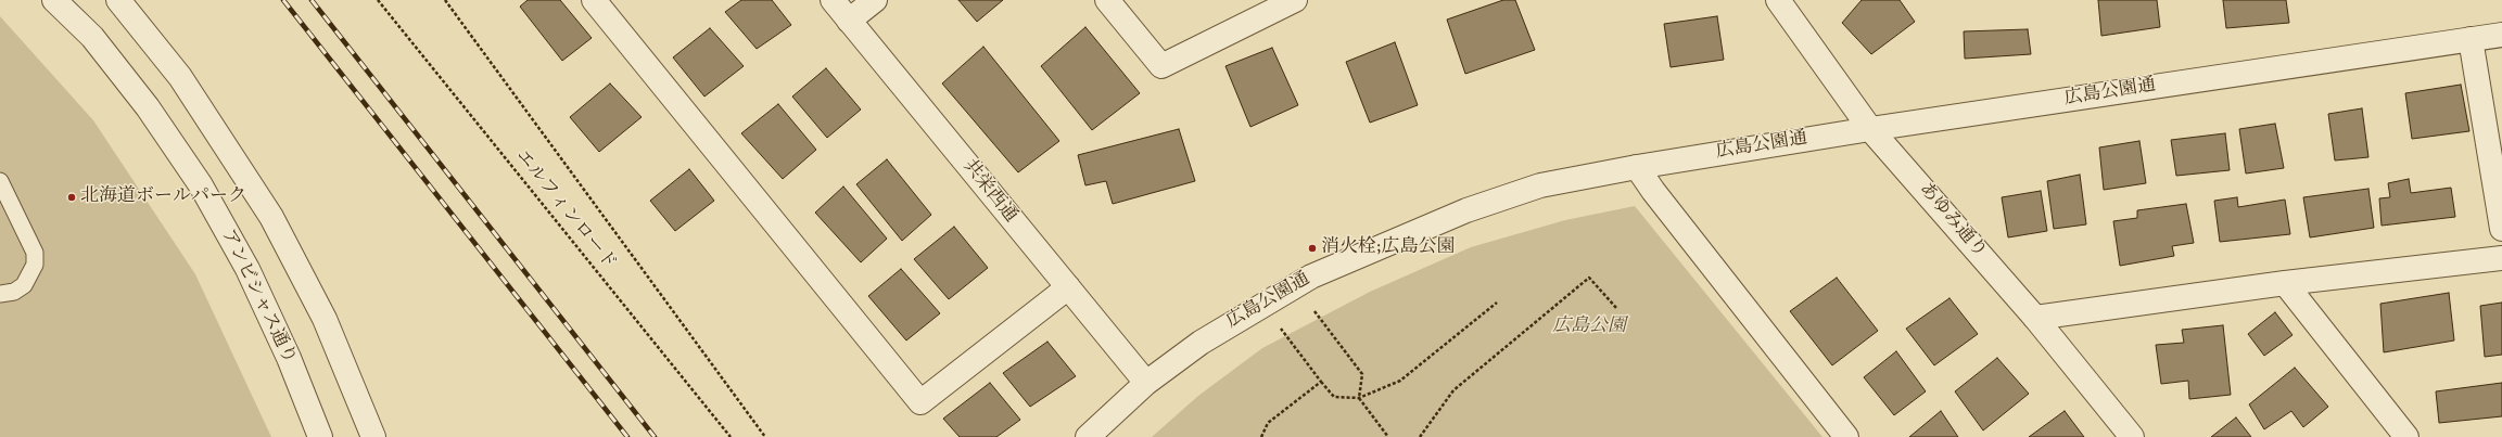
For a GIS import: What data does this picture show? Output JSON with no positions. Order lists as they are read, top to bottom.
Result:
{
  "streets": {
    "street": [
      "広島公園通",
      "共栄西通",
      "あゆみ通り",
      "アンビシャス通り"
    ],
    "path": ["エルフィンロード"]
  },
  "crossings": [
    ["広島公園通", "共栄西通"],
    ["広島公園通", "あゆみ通り"]
  ],
  "parks": ["広島公園"],
  "places": ["北海道ボールパーク", "消火栓;広島公園"]
}
